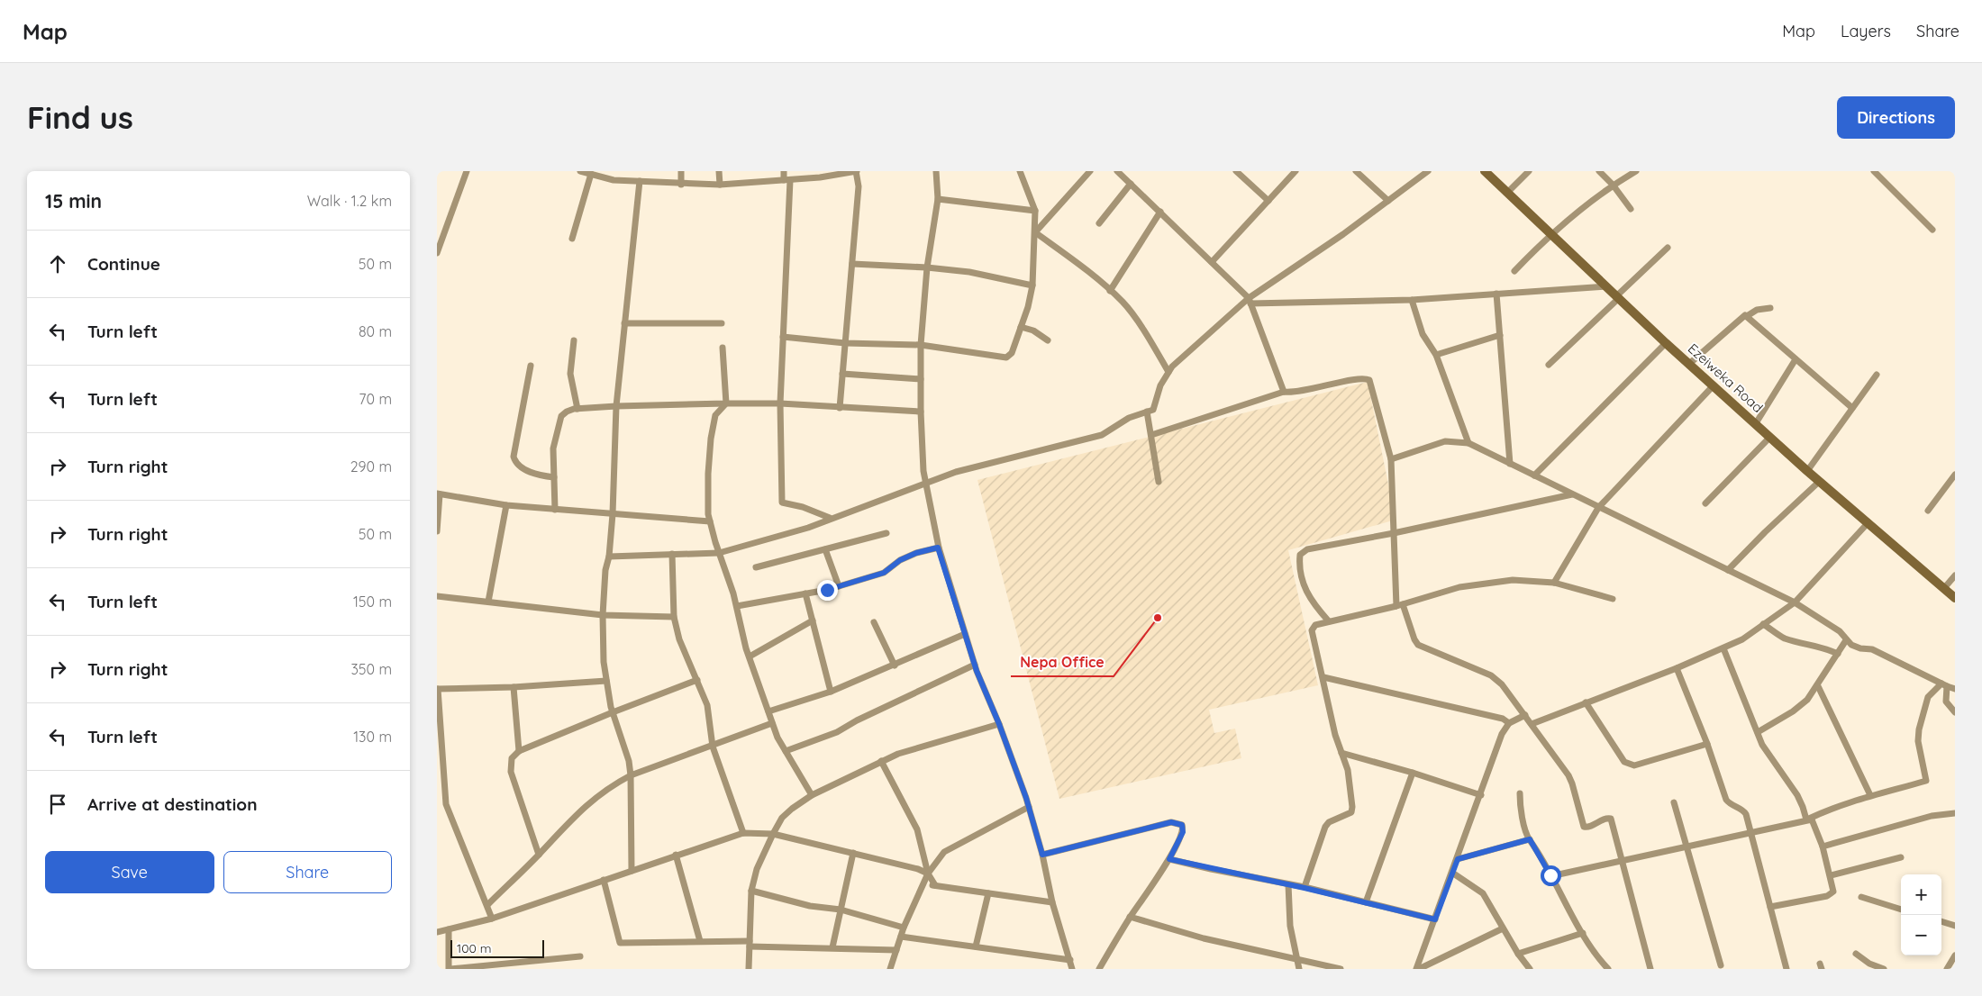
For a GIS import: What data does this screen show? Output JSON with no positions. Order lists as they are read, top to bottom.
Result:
{
  "streets": {
    "main road": ["Ezeiweka Road"]
  },
  "places": ["Nepa Office"],
  "scale_bar": "100 m",
  "page": {
    "header": "Map",
    "nav": ["Map", "Layers", "Share"],
    "buttons": [
      "Directions",
      ["Save", "Share"]
    ],
    "title": "Find us",
    "heading": ["15 min", "Walk · 1.2 km"],
    "list": [
      ["Continue", "50 m"],
      ["Turn left", "80 m"],
      ["Turn left", "70 m"],
      ["Turn right", "290 m"],
      ["Turn right", "50 m"],
      ["Turn left", "150 m"],
      ["Turn right", "350 m"],
      ["Turn left", "130 m"],
      "Arrive at destination"
    ],
    "map_buttons": ["+", "−"],
    "scale": "100 m"
  }
}
